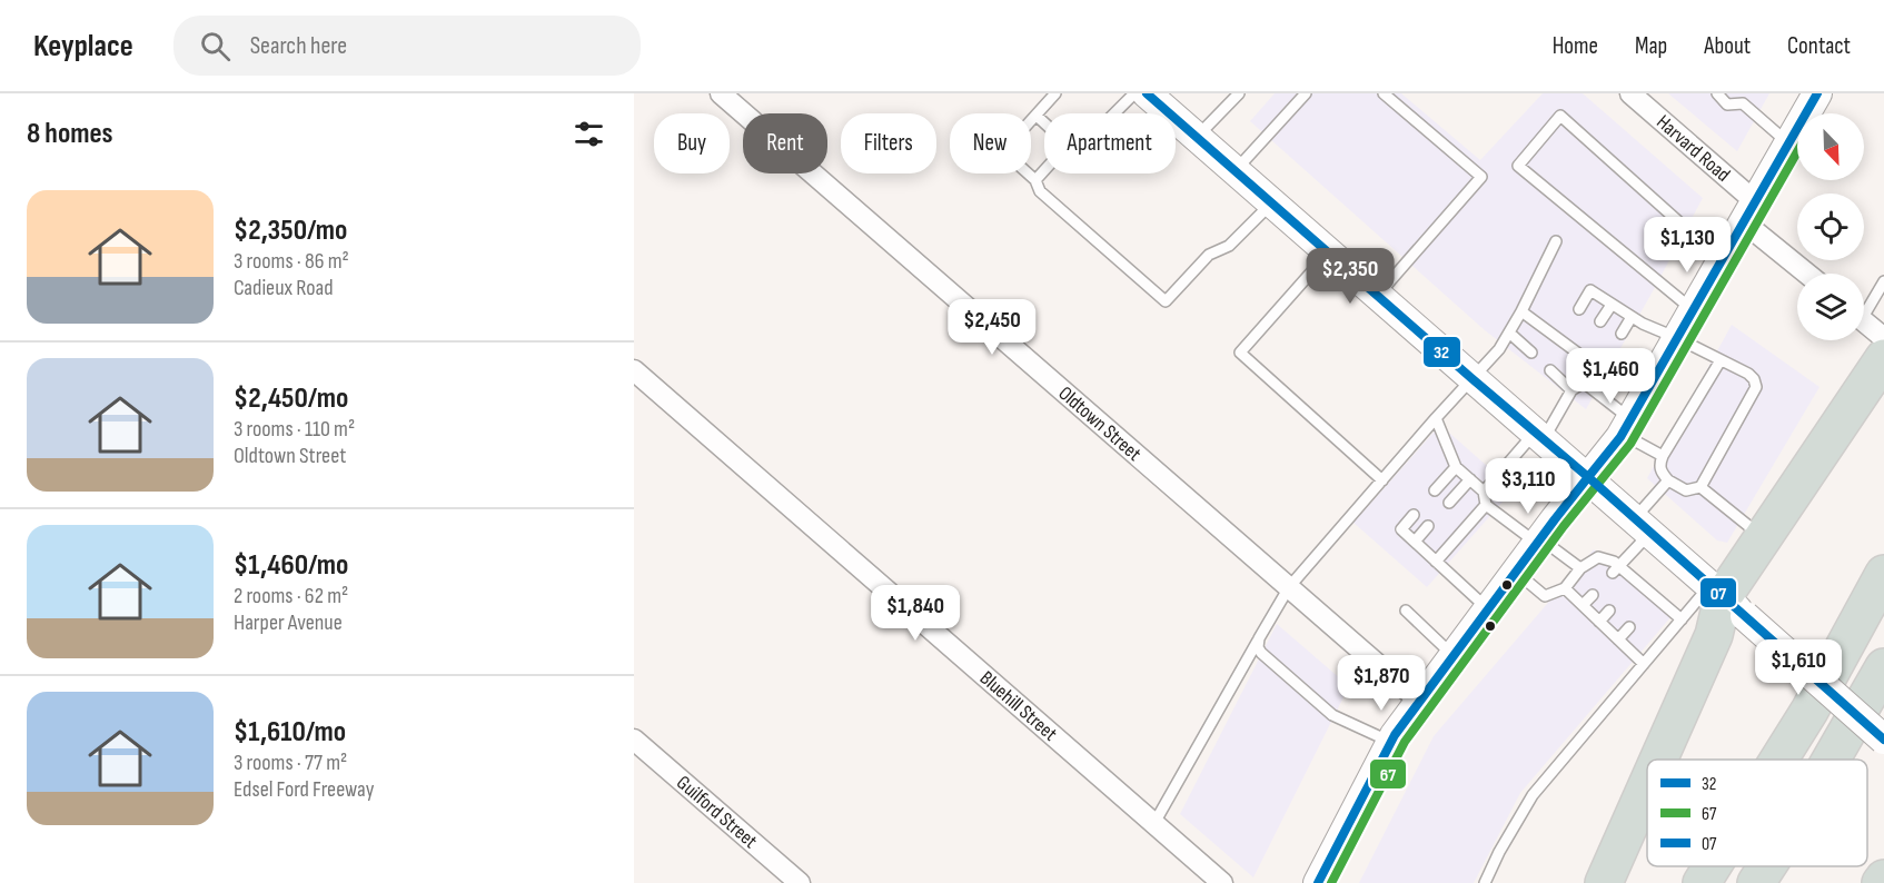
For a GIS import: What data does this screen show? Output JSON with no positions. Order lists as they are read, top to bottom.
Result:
{
  "streets": {
    "street": [
      "Harvard Road",
      "Oldtown Street",
      "Bluehill Street",
      "Guilford Street"
    ]
  },
  "lines": ["transit line 32", "transit line 67", "transit line 07"],
  "legend": ["32", "67", "07"],
  "north": "bottom right",
  "page": {
    "header": "Keyplace",
    "search": "Search here",
    "nav": [
      "Home",
      "Map",
      "About",
      "Contact"
    ],
    "heading": "8 homes",
    "chip": [
      "Buy",
      "Rent",
      "Filters",
      "New",
      "Apartment"
    ],
    "list": [
      {
        "name": "$2,350/mo",
        "note": "3 rooms · 86 m² · Cadieux Road"
      },
      {
        "name": "$2,450/mo",
        "note": "3 rooms · 110 m² · Oldtown Street"
      },
      {
        "name": "$1,460/mo",
        "note": "2 rooms · 62 m² · Harper Avenue"
      },
      {
        "name": "$1,610/mo",
        "note": "3 rooms · 77 m² · Edsel Ford Freeway"
      }
    ],
    "price": [
      "$1,130",
      "$2,350",
      "$2,450",
      "$1,460",
      "$3,110",
      "$1,840",
      "$1,610",
      "$1,870"
    ]
  }
}
